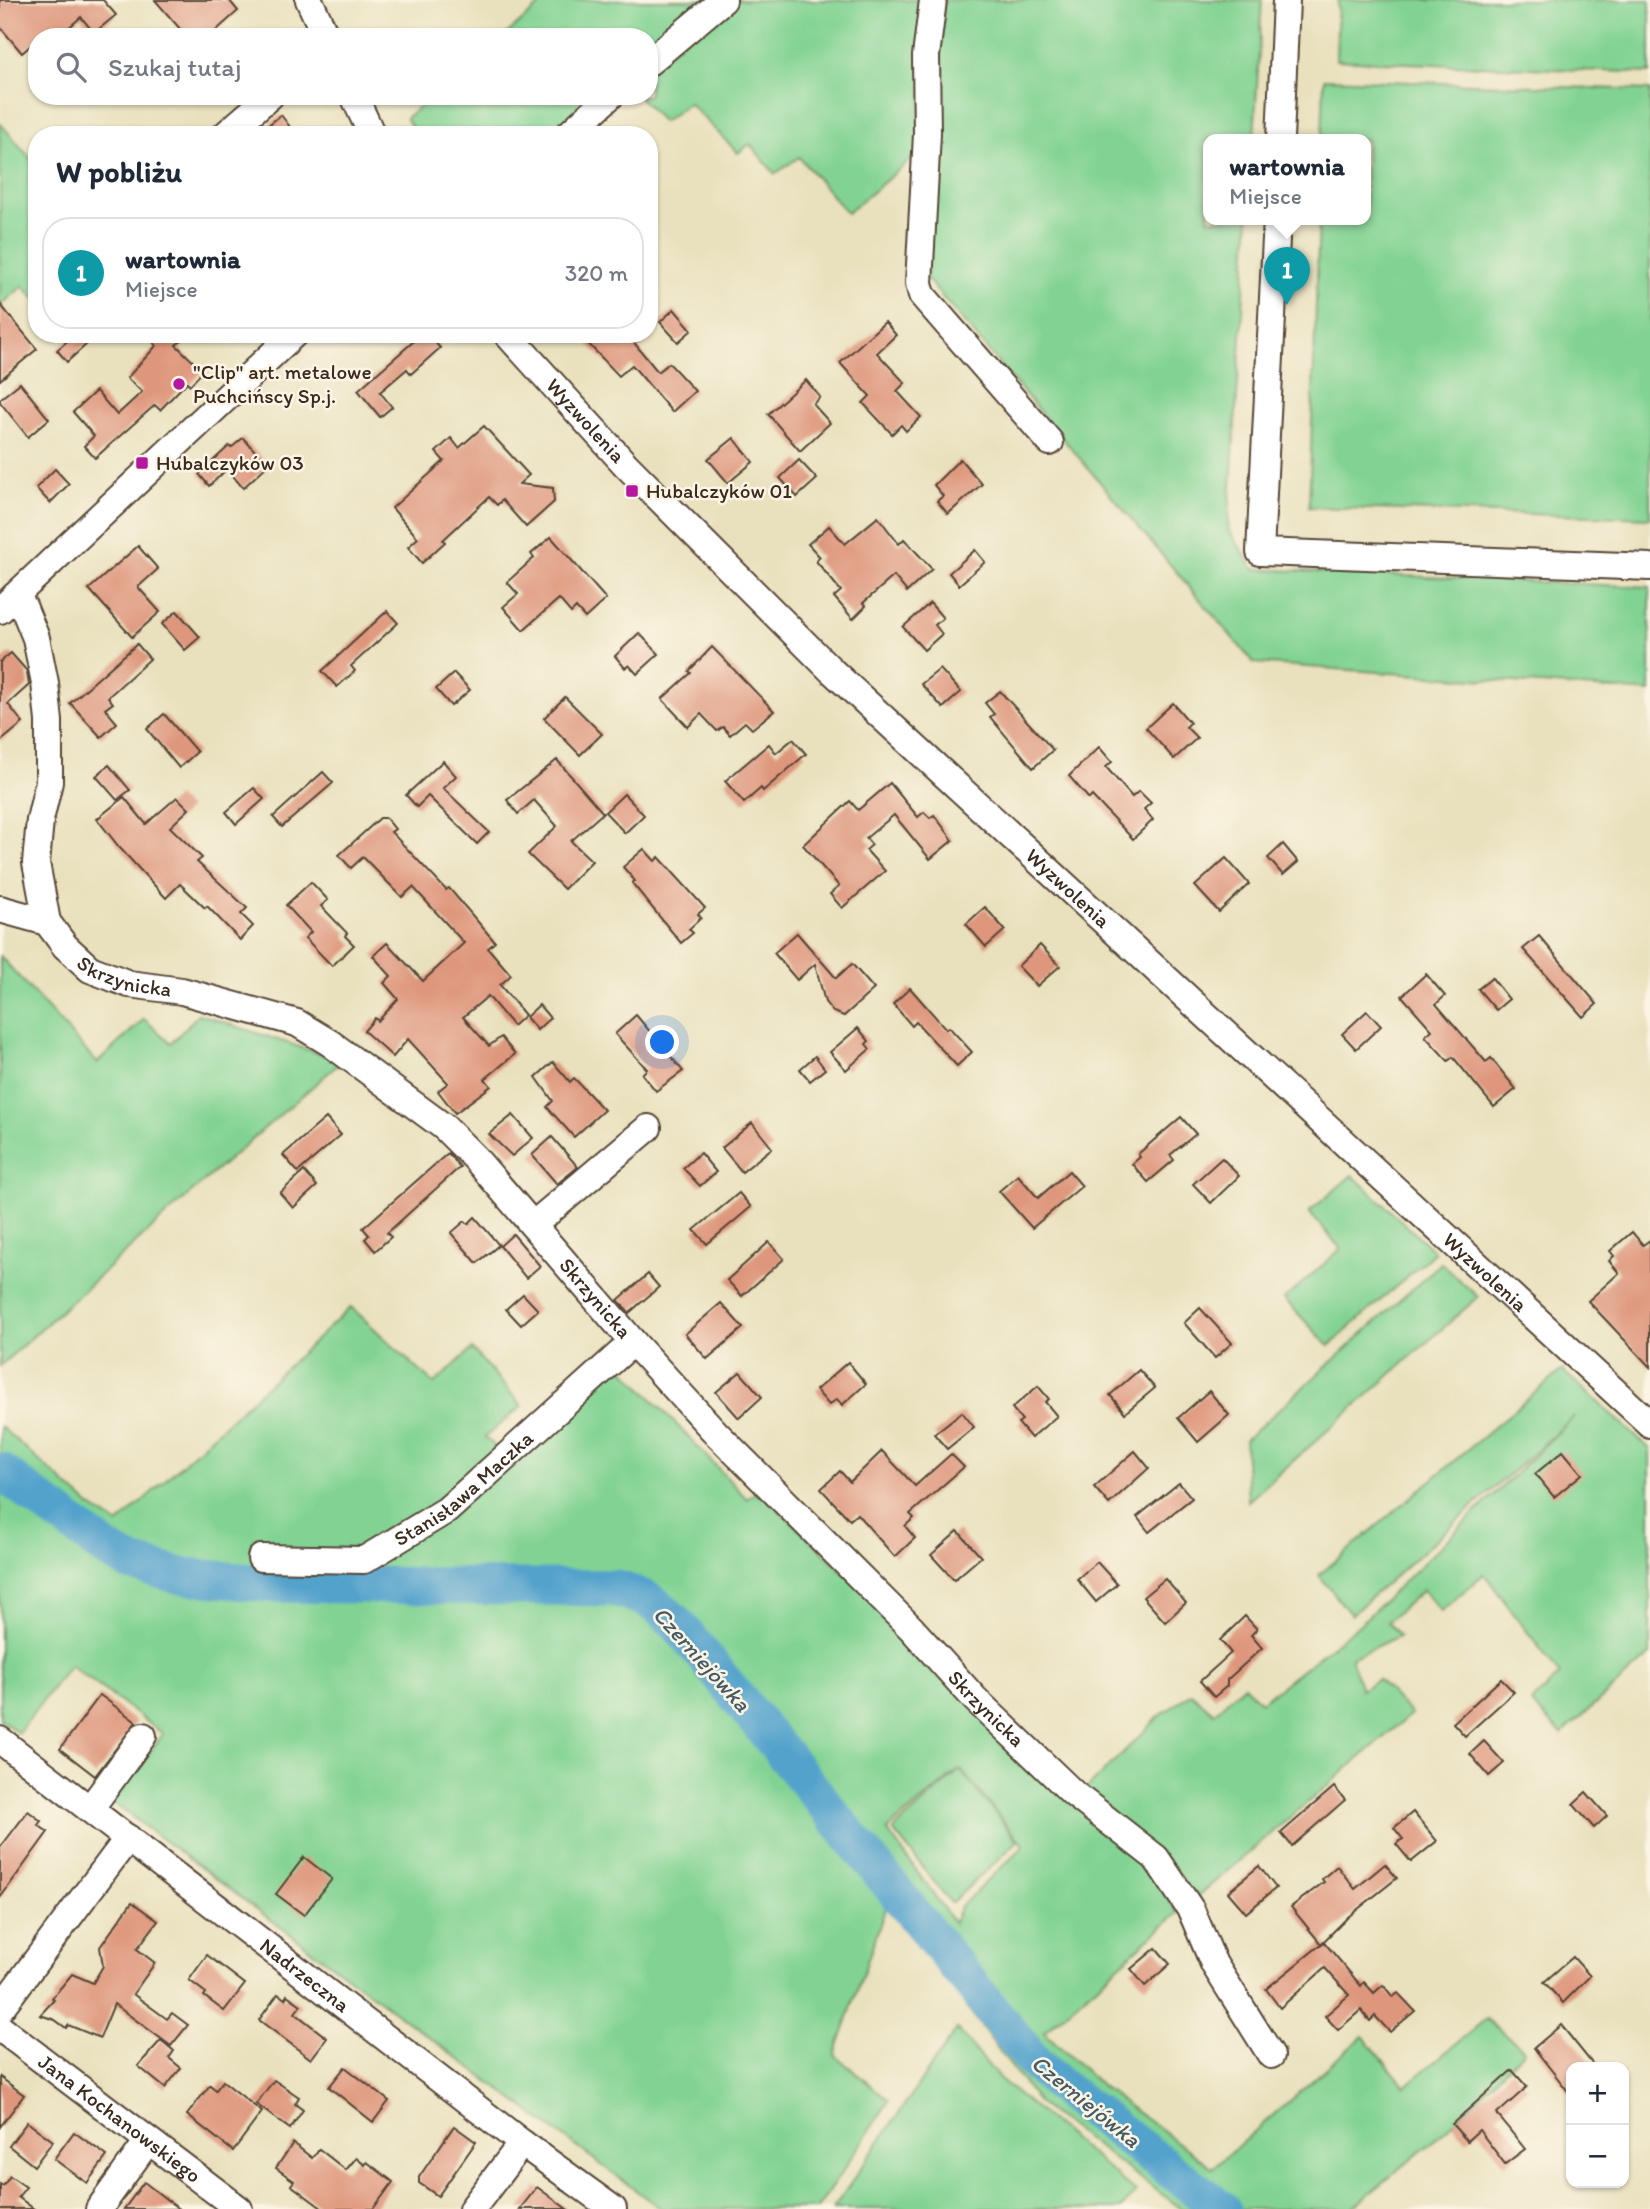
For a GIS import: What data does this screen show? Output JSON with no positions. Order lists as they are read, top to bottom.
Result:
{
  "streets": {
    "street": [
      "Wyzwolenia",
      "Skrzynicka",
      "Stanisława Maczka",
      "Nadrzeczna",
      "Jana Kochanowskiego"
    ]
  },
  "crossings": [
    ["Skrzynicka", "Stanisława Maczka"]
  ],
  "water": ["Czerniejówka"],
  "places": {
    "other": ["\"Clip\" art. metalowe Puchcińscy Sp.j."],
    "transit": ["Hubalczyków 03", "Hubalczyków 01"]
  },
  "page": {
    "search": "Szukaj tutaj",
    "heading": "W pobliżu",
    "popup": ["wartownia", "Miejsce"],
    "list": [
      {
        "mark": "1",
        "name": "wartownia",
        "note": "Miejsce",
        "value": "320 m"
      }
    ],
    "pins": "1",
    "map_buttons": ["+", "−"]
  }
}
